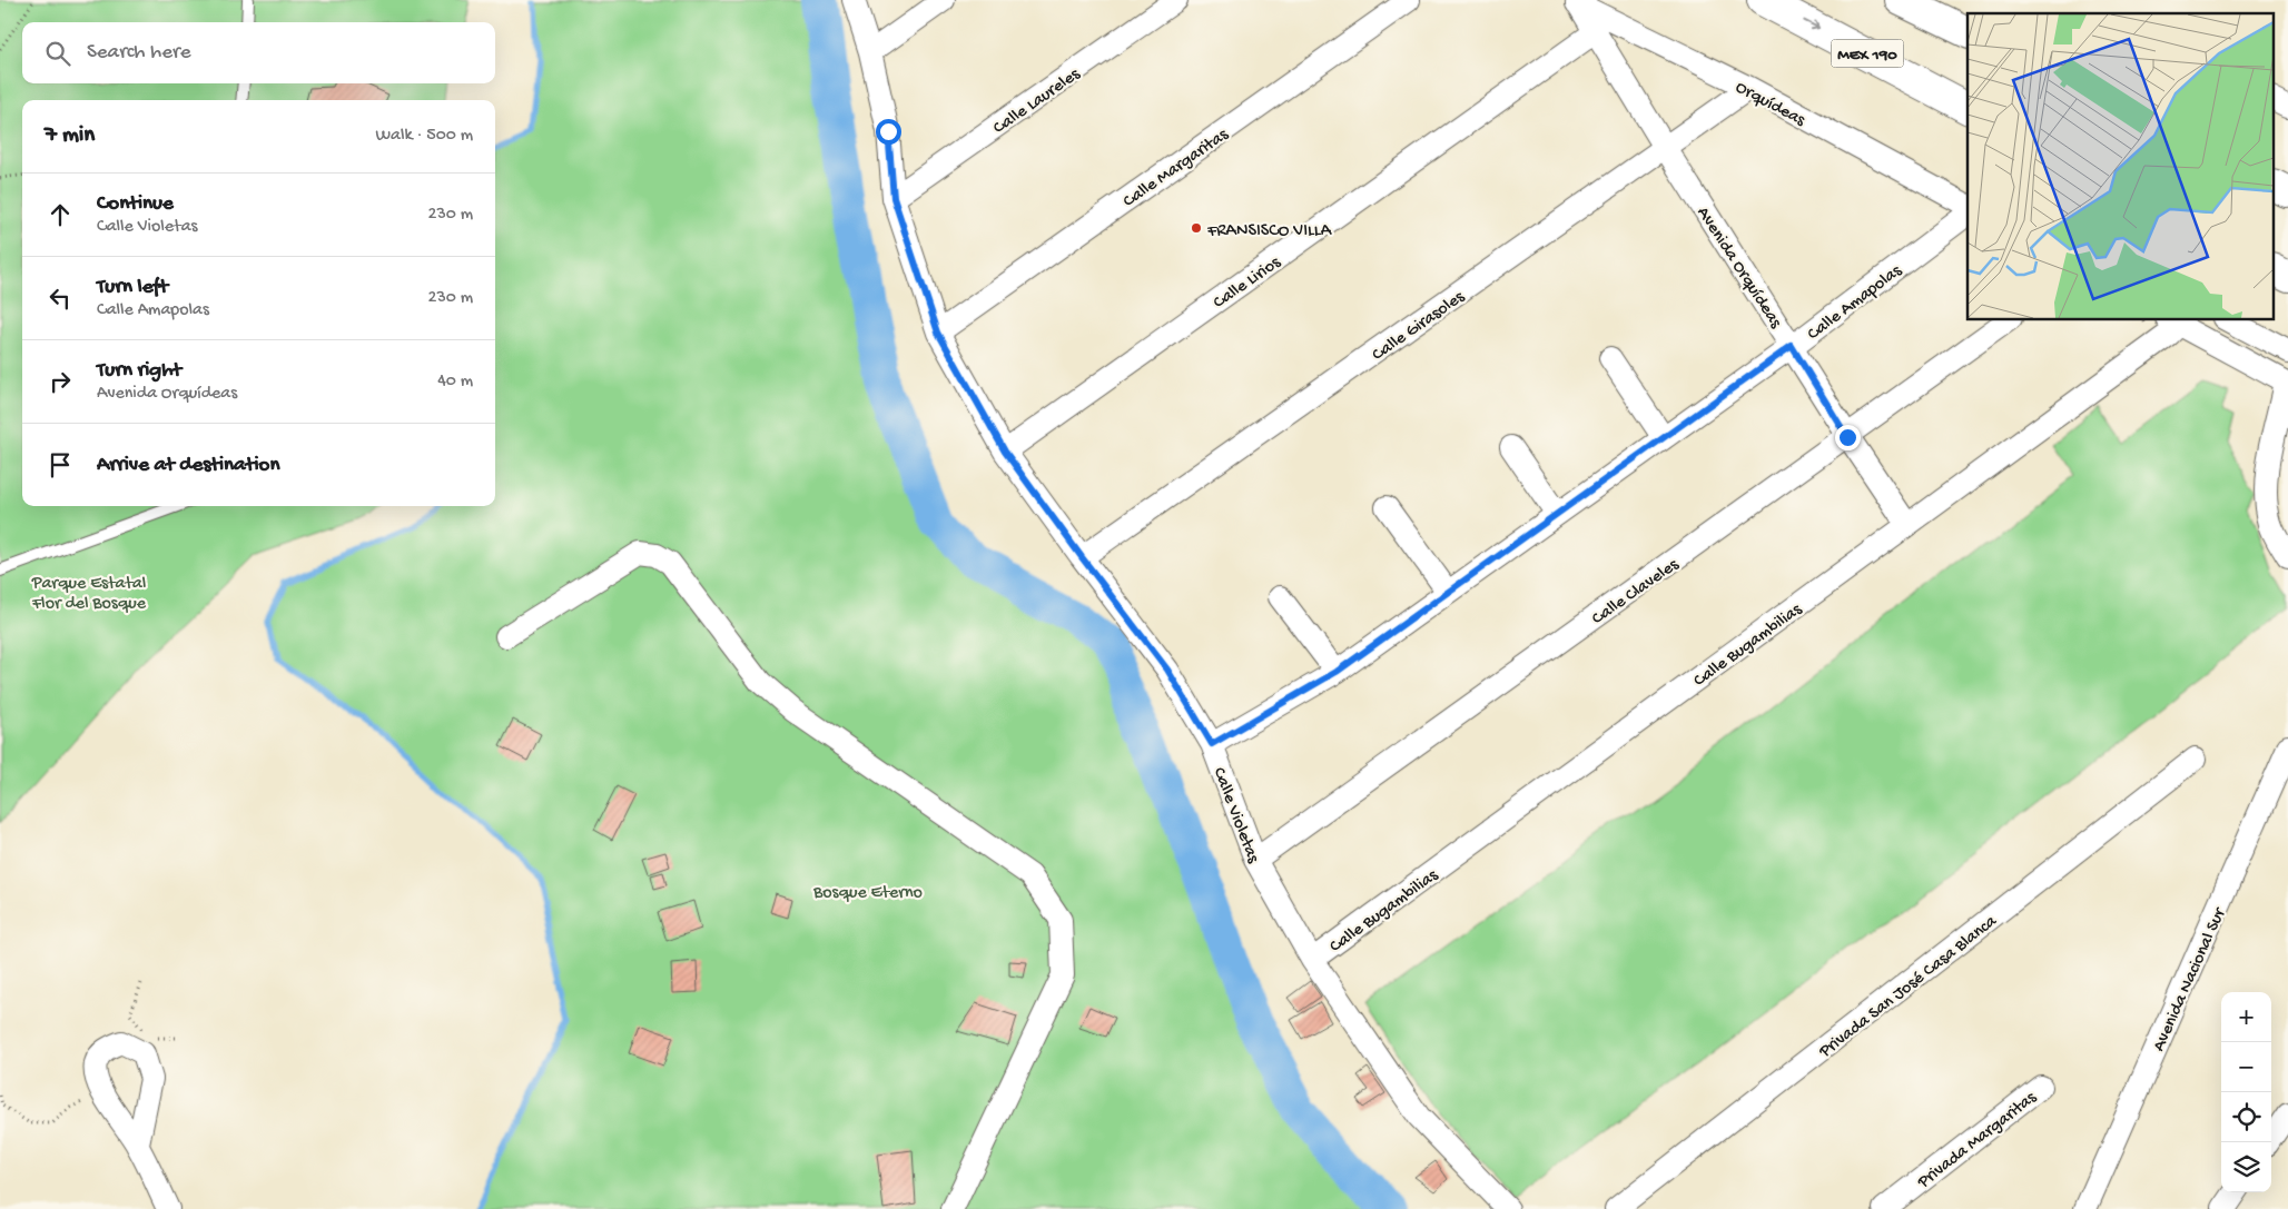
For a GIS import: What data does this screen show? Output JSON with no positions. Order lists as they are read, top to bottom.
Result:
{
  "streets": {
    "highway": ["MEX 190"],
    "street": [
      "Calle Laureles",
      "Orquídeas",
      "Calle Margaritas",
      "Avenida Orquídeas",
      "Calle Lirios",
      "Calle Amapolas",
      "Calle Girasoles",
      "Calle Claveles",
      "Calle Bugambilias",
      "Calle Violetas",
      "Avenida Nacional Sur",
      "Privada San José Casa Blanca",
      "Privada Margaritas"
    ]
  },
  "crossings": [
    ["Calle Laureles", "Calle Violetas"],
    ["Orquídeas", "Avenida Orquídeas"],
    ["Orquídeas", "Calle Girasoles"],
    ["Calle Margaritas", "Calle Violetas"],
    ["Avenida Orquídeas", "Calle Lirios"],
    ["Avenida Orquídeas", "Calle Amapolas"],
    ["Avenida Orquídeas", "Calle Girasoles"],
    ["Avenida Orquídeas", "Calle Claveles"],
    ["Avenida Orquídeas", "Calle Bugambilias"],
    ["Calle Lirios", "Calle Violetas"],
    ["Calle Amapolas", "Calle Violetas"],
    ["Calle Girasoles", "Calle Violetas"],
    ["Calle Claveles", "Calle Violetas"],
    ["Calle Bugambilias", "Calle Violetas"]
  ],
  "parks": ["Parque Estatal Flor del Bosque", "Bosque Eterno"],
  "places": ["FRANSISCO VILLA"],
  "page": {
    "search": "Search here",
    "heading": ["7 min", "Walk · 500 m"],
    "list": [
      ["Continue", "Calle Violetas", "230 m"],
      ["Turn left", "Calle Amapolas", "230 m"],
      ["Turn right", "Avenida Orquídeas", "40 m"],
      "Arrive at destination"
    ],
    "map_buttons": ["+", "−"]
  }
}
